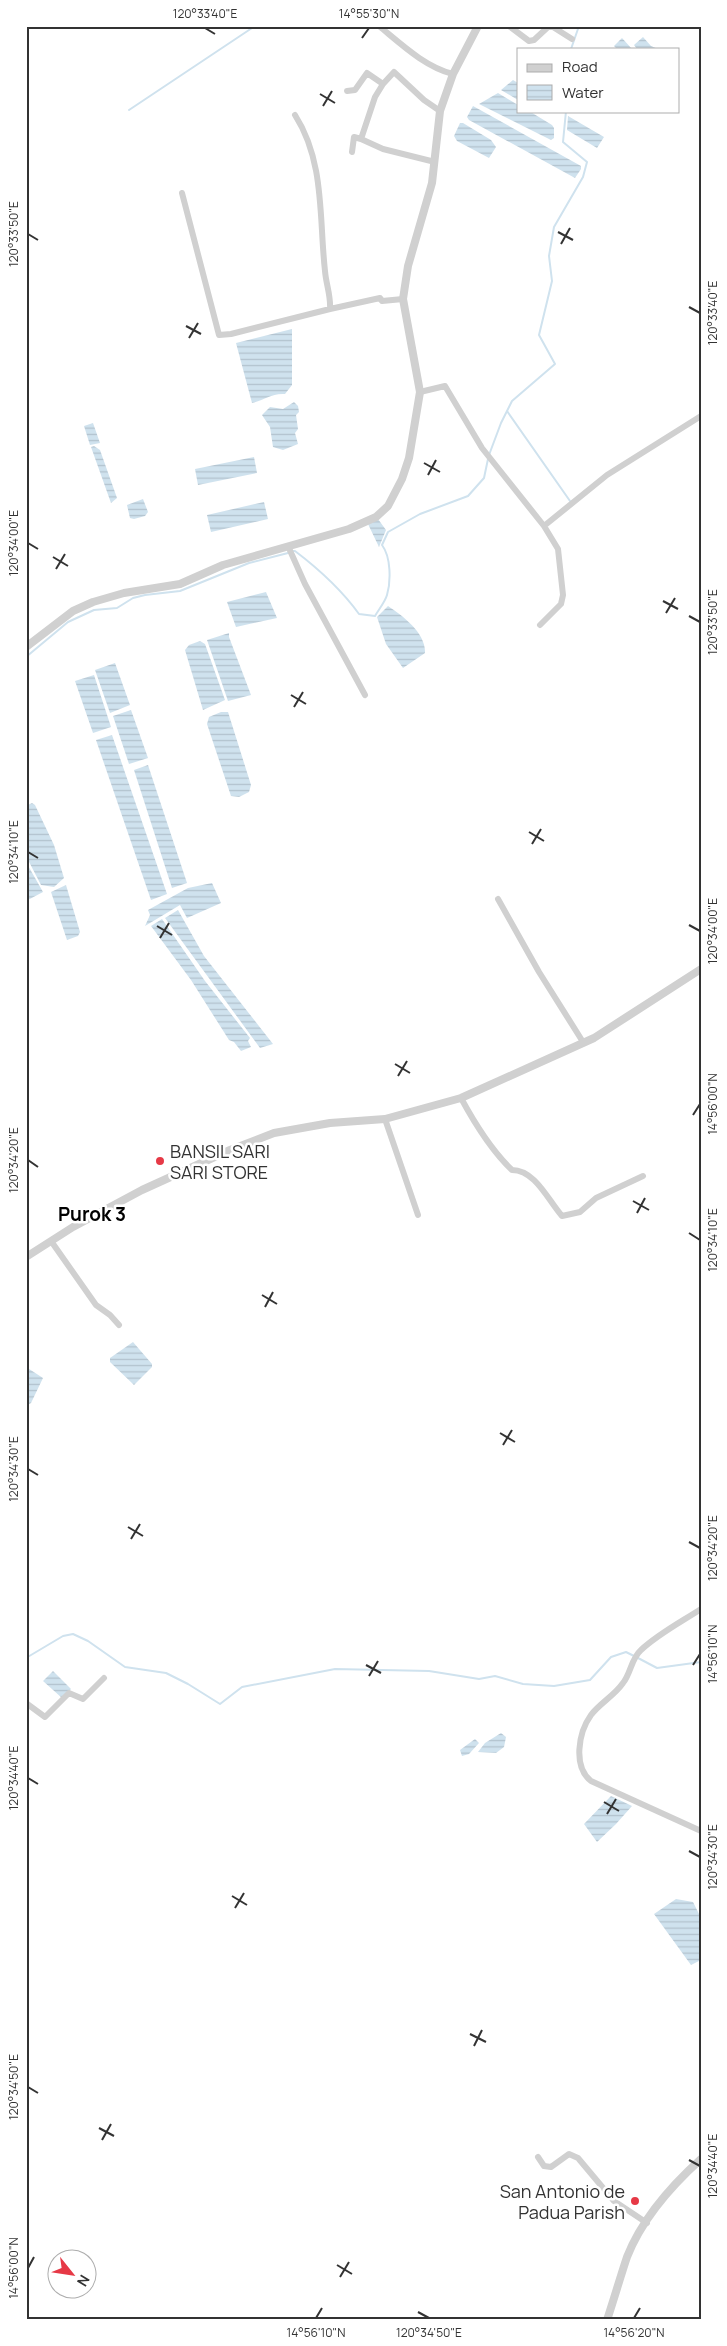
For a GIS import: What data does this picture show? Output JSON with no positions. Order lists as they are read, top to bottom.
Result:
{
  "districts": ["Purok 3"],
  "places": ["BANSIL SARI SARI STORE", "San Antonio de Padua Parish"],
  "legend": ["Road", "Water"],
  "north": "bottom right",
  "coordinates": [
    "120°33'40\"E",
    "14°55'30\"N",
    "120°33'50\"E",
    "120°34'00\"E",
    "120°34'10\"E",
    "14°56'00\"N",
    "120°34'20\"E",
    "120°34'30\"E",
    "14°56'10\"N",
    "120°34'40\"E",
    "120°34'50\"E",
    "14°56'20\"N"
  ]
}
